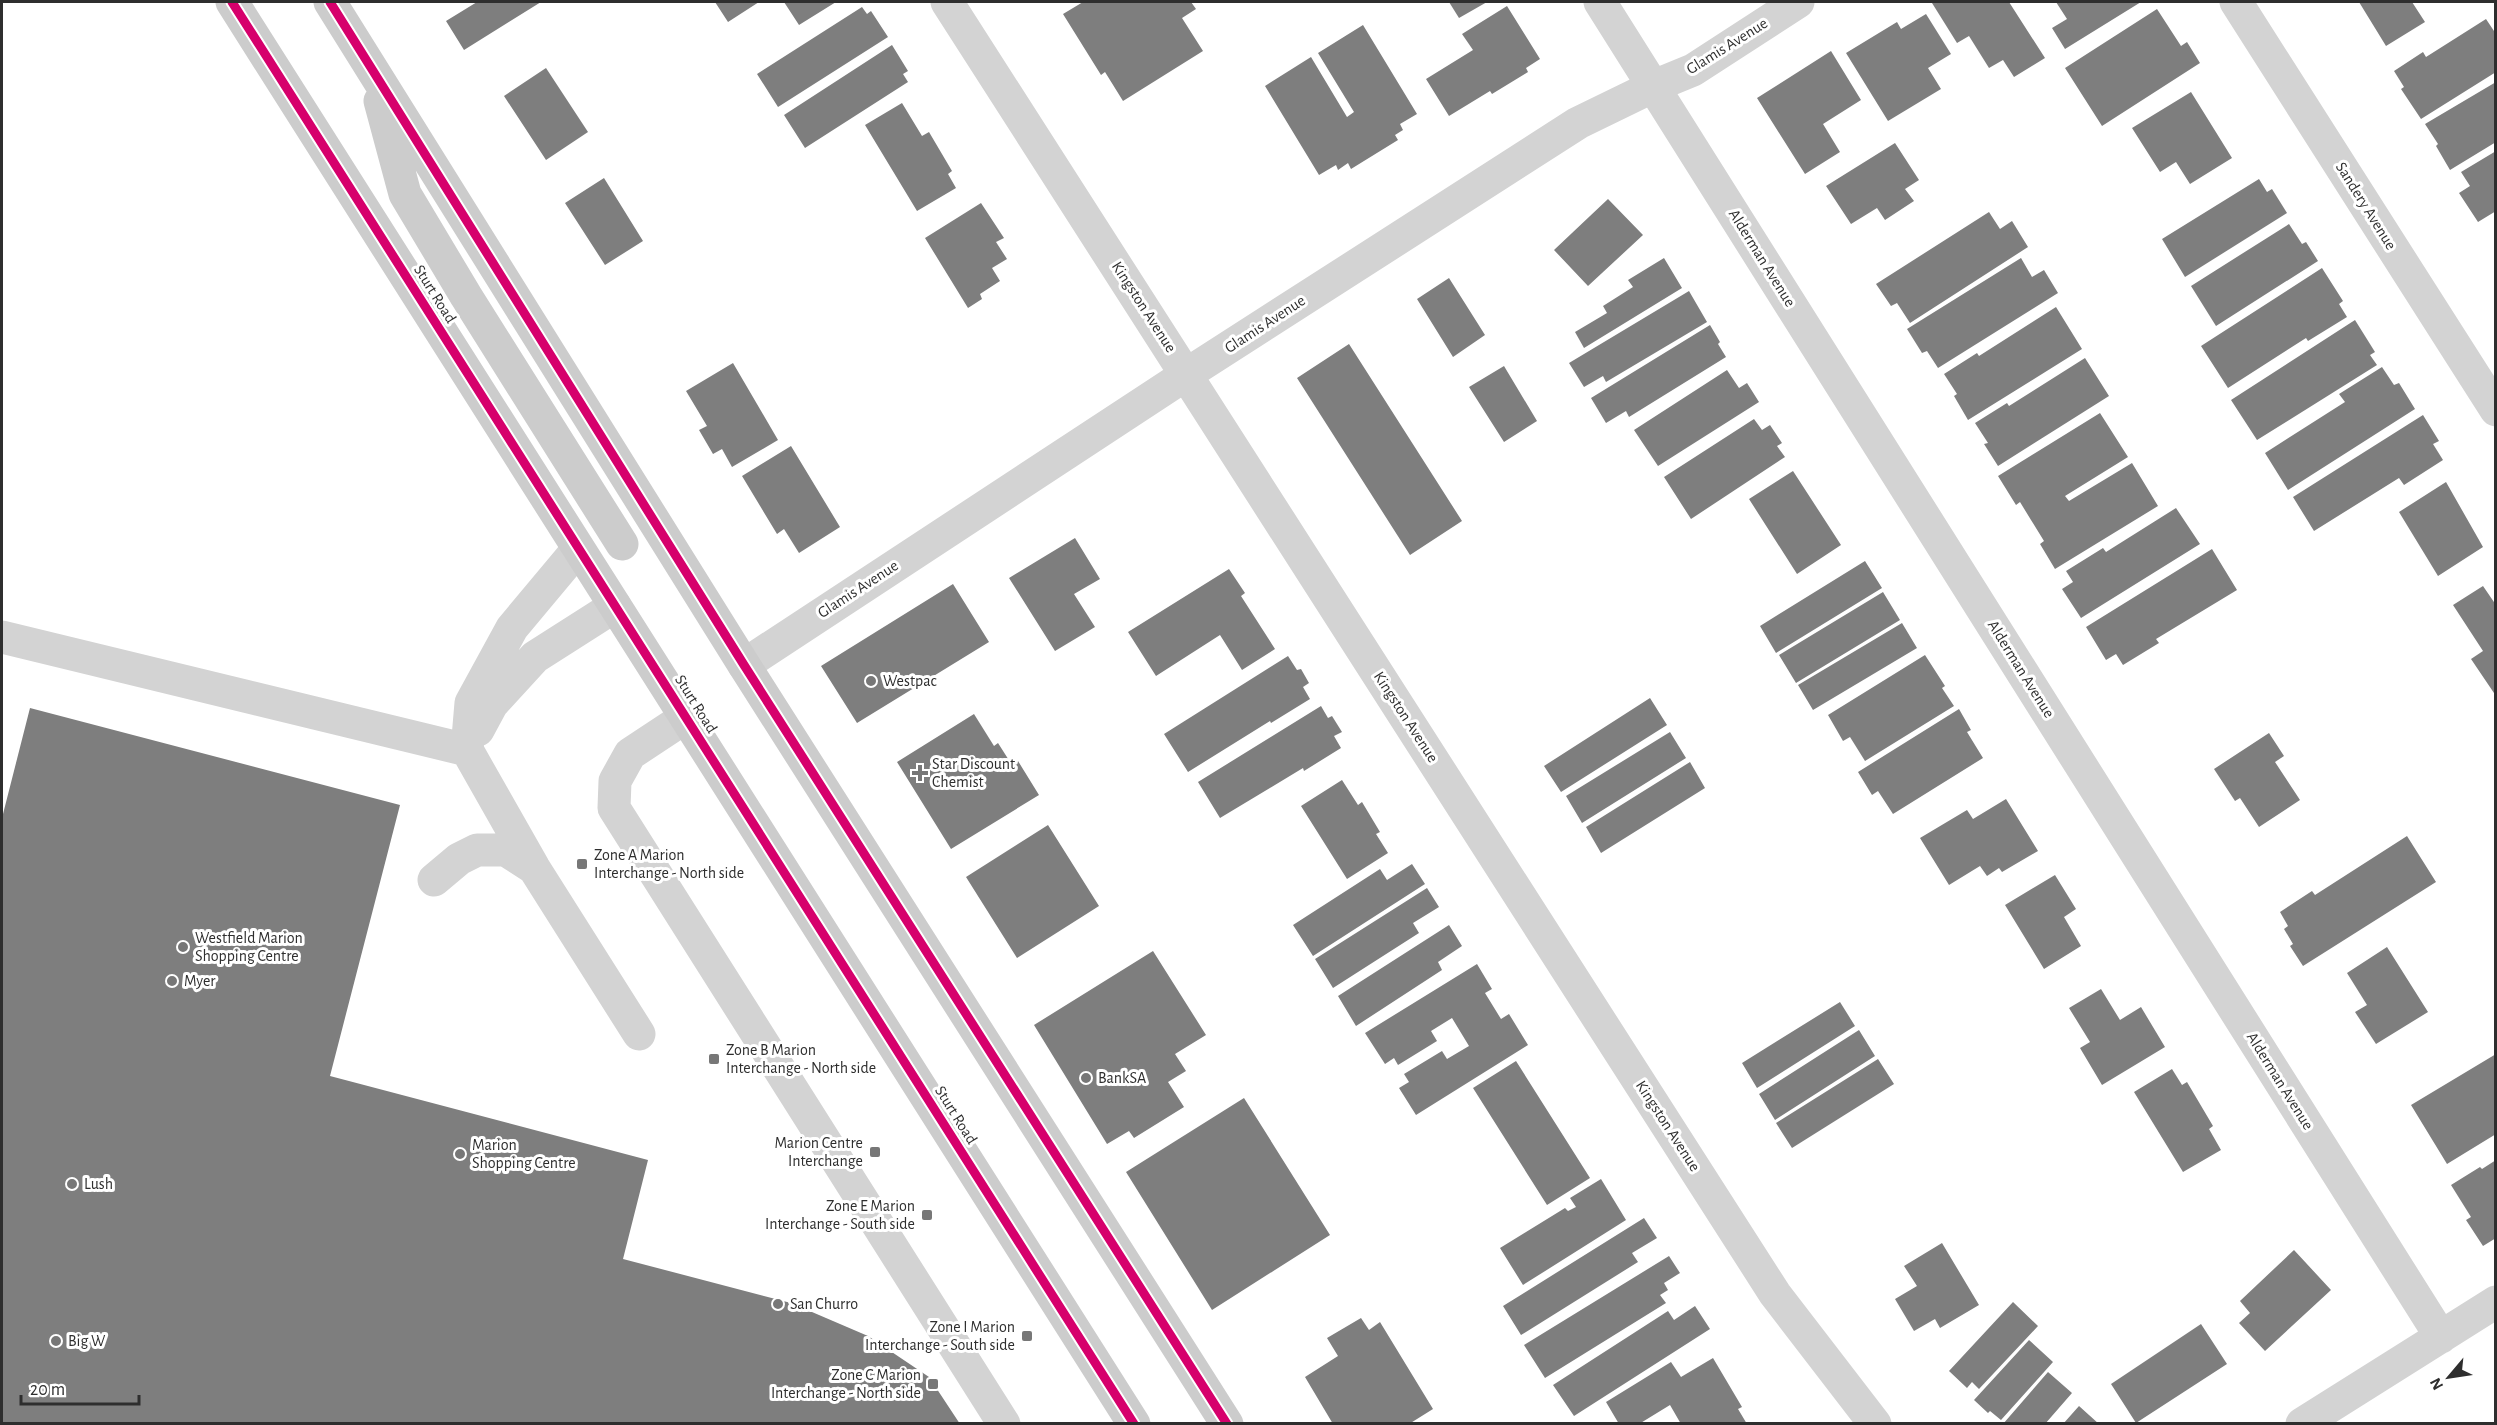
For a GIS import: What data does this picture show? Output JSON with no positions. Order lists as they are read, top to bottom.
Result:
{
  "streets": {
    "main road": ["Sturt Road"],
    "street": [
      "Glamis Avenue",
      "Sandery Avenue",
      "Alderman Avenue",
      "Kingston Avenue"
    ]
  },
  "crossings": [
    ["Glamis Avenue", "Alderman Avenue"],
    ["Glamis Avenue", "Kingston Avenue"]
  ],
  "places": {
    "other": [
      "Westpac",
      "Westfield Marion Shopping Centre",
      "Myer",
      "BankSA",
      "Marion Shopping Centre",
      "Lush",
      "San Churro",
      "Big W"
    ],
    "health": ["Star Discount Chemist"],
    "transit": [
      "Zone A Marion Interchange - North side",
      "Zone B Marion Interchange - North side",
      "Marion Centre Interchange",
      "Zone E Marion Interchange - South side",
      "Zone I Marion Interchange - South side",
      "Zone C Marion Interchange - North side"
    ]
  },
  "scale_bar": "20 m",
  "north": "bottom left"
}
